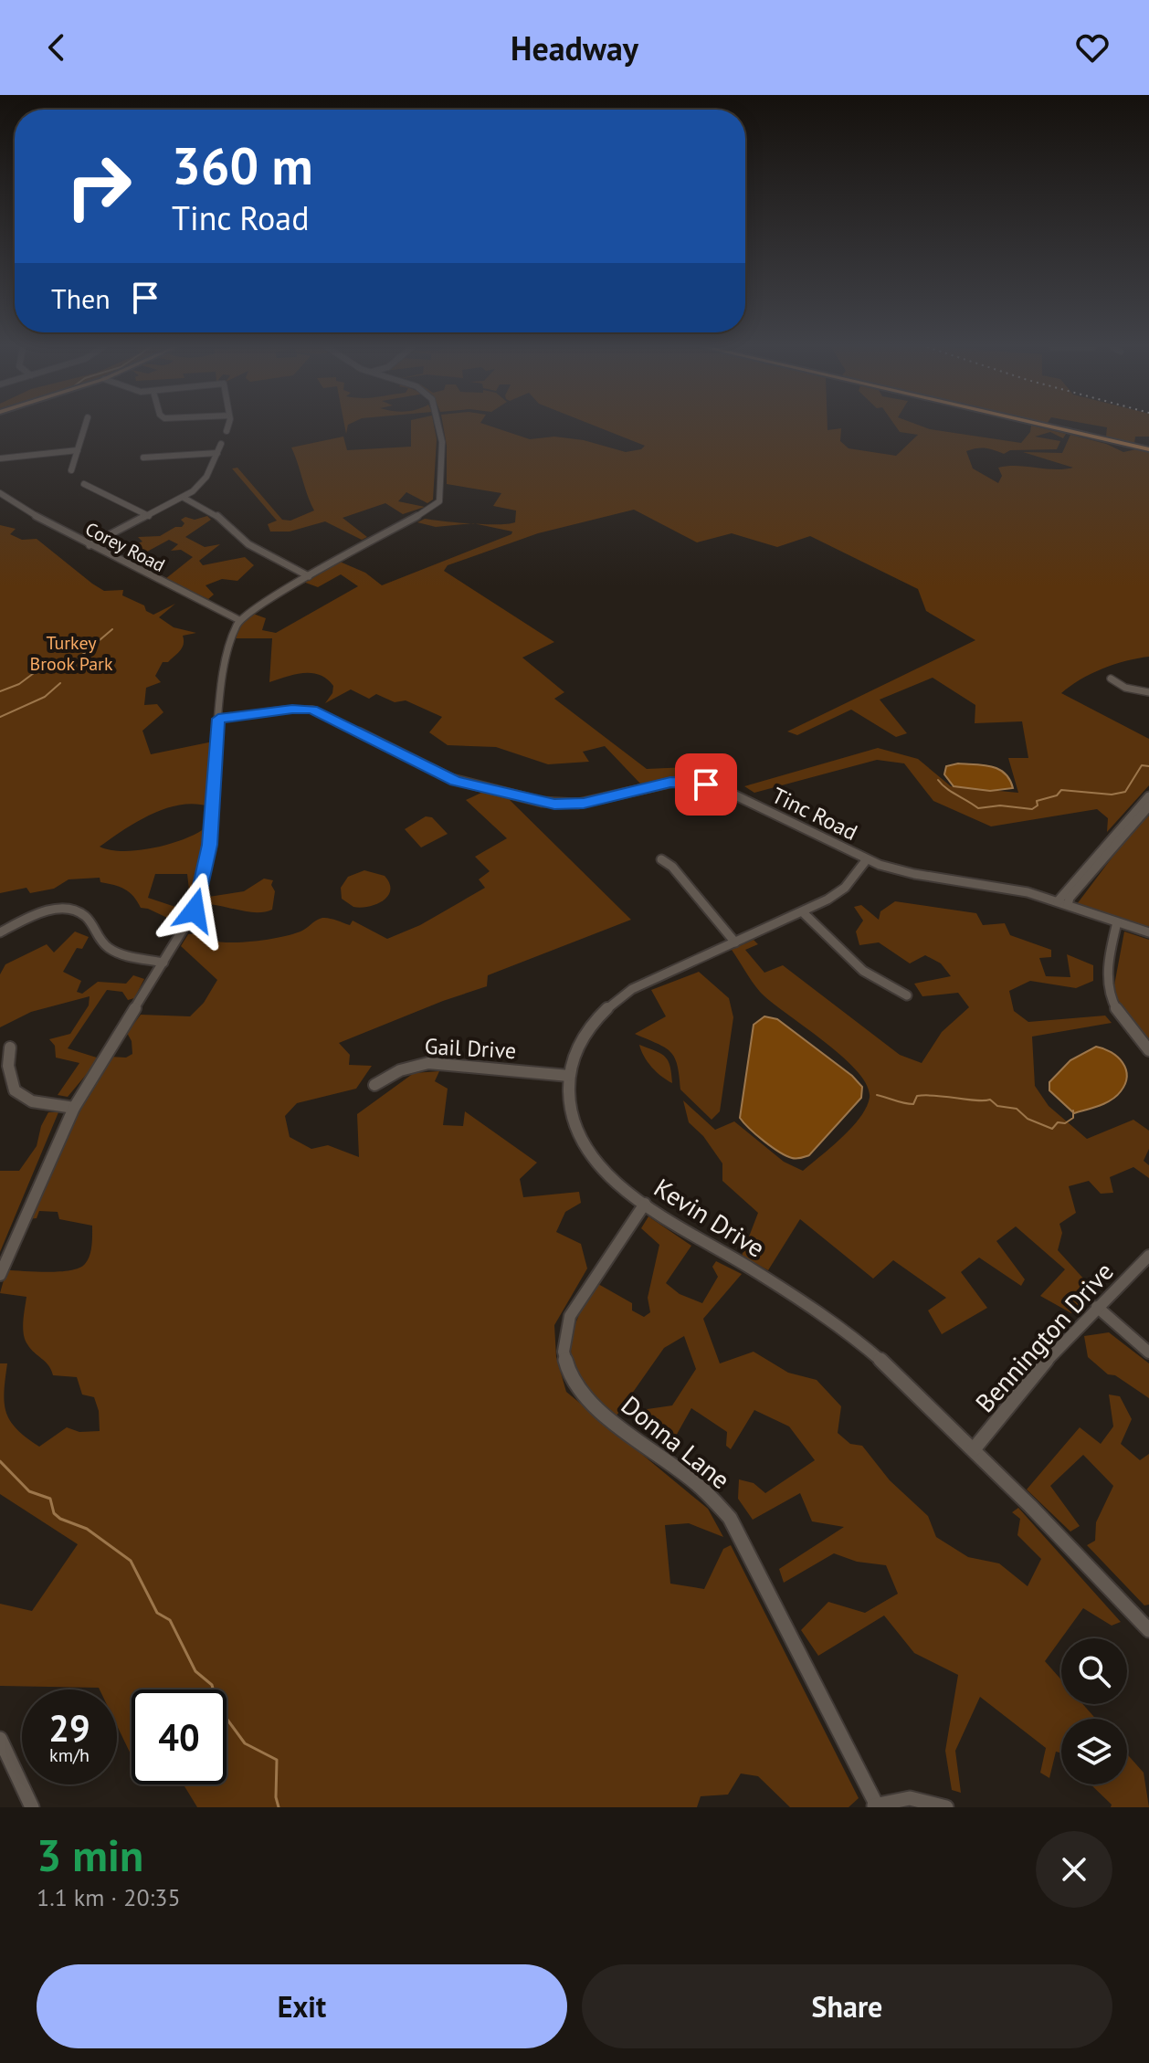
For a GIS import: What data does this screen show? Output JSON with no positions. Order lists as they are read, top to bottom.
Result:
{
  "streets": {
    "street": [
      "Corey Road",
      "Tinc Road",
      "Gail Drive",
      "Kevin Drive",
      "Bennington Drive",
      "Donna Lane"
    ]
  },
  "crossings": [
    ["Tinc Road", "Kevin Drive"],
    ["Gail Drive", "Kevin Drive"],
    ["Kevin Drive", "Bennington Drive"],
    ["Kevin Drive", "Donna Lane"]
  ],
  "parks": ["Turkey Brook Park"],
  "page": {
    "header": "Headway",
    "turn": ["360 m", "Tinc Road"],
    "then": "Then",
    "speed": "29 km/h",
    "limit": "40",
    "heading": ["3 min", "1.1 km · 20:35"],
    "buttons": ["Exit", "Share"]
  }
}
